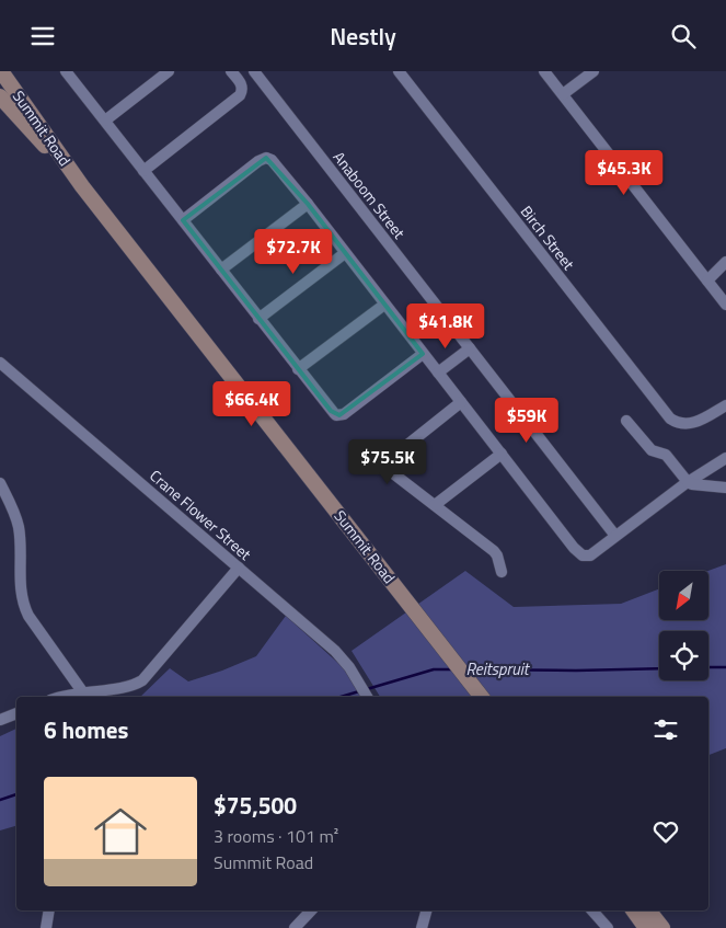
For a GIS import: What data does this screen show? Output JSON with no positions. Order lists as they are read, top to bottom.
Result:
{
  "streets": {
    "main road": ["Summit Road"],
    "street": ["Anaboom Street", "Birch Street", "Crane Flower Street"]
  },
  "water": ["Reitspruit"],
  "north": "bottom left",
  "page": {
    "header": "Nestly",
    "price": [
      "$45.3K",
      "$72.7K",
      "$41.8K",
      "$66.4K",
      "$59K",
      "$75.5K"
    ],
    "heading": "6 homes",
    "list": [
      {
        "name": "$75,500",
        "note": "3 rooms · 101 m² · Summit Road"
      }
    ]
  }
}
